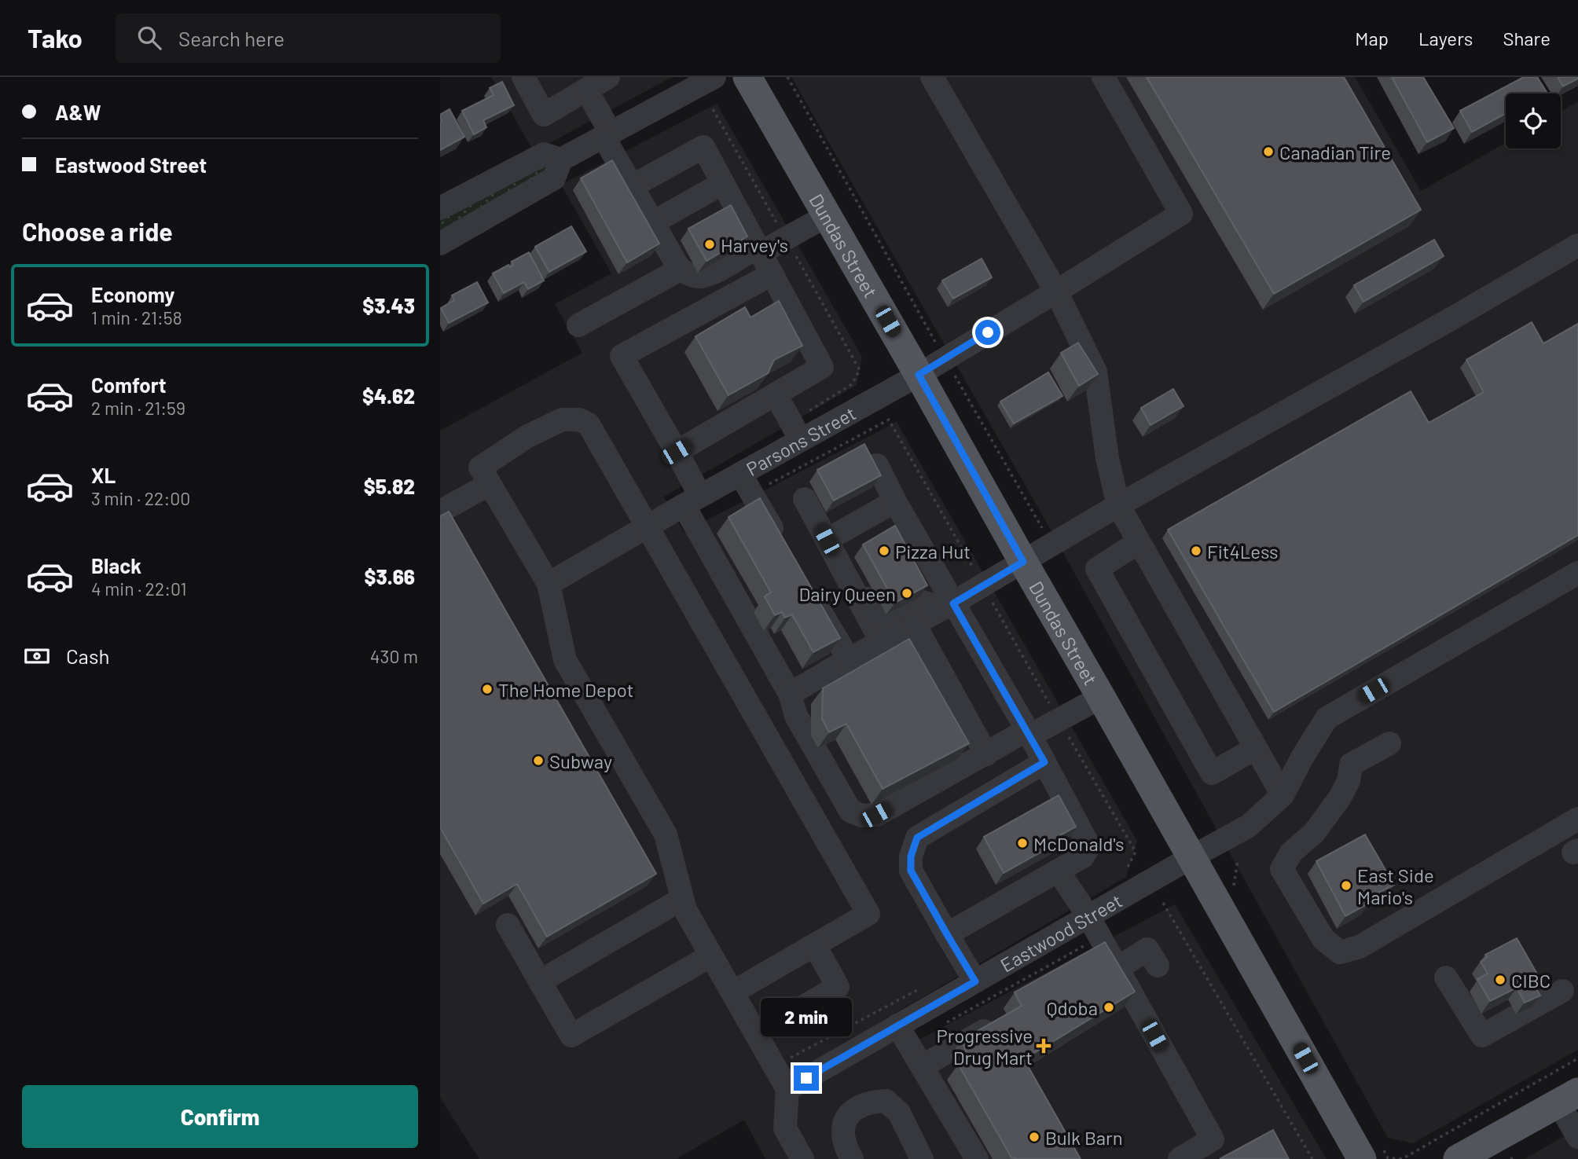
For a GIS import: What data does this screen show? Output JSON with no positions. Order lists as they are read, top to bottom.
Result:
{
  "streets": {
    "main road": ["Dundas Street"],
    "street": ["Parsons Street", "Eastwood Street"]
  },
  "crossings": [
    ["Dundas Street", "Parsons Street"],
    ["Dundas Street", "Eastwood Street"]
  ],
  "places": {
    "other": [
      "Canadian Tire",
      "Harvey's",
      "Pizza Hut",
      "Fit4Less",
      "Dairy Queen",
      "The Home Depot",
      "Subway",
      "McDonald's",
      "East Side Mario's",
      "CIBC",
      "Qdoba",
      "Bulk Barn"
    ],
    "health": ["Progressive Drug Mart"]
  },
  "page": {
    "header": "Tako",
    "search": "Search here",
    "nav": ["Map", "Layers", "Share"],
    "banner": ["A&W", "Eastwood Street"],
    "heading": "Choose a ride",
    "list": [
      {
        "name": "Economy",
        "note": "1 min · 21:58",
        "value": "$3.43"
      },
      {
        "name": "Comfort",
        "note": "2 min · 21:59",
        "value": "$4.62"
      },
      {
        "name": "XL",
        "note": "3 min · 22:00",
        "value": "$5.82"
      },
      {
        "name": "Black",
        "note": "4 min · 22:01",
        "value": "$3.66"
      }
    ],
    "pay": ["Cash", "430 m"],
    "bubble": "2 min",
    "buttons": "Confirm"
  }
}
